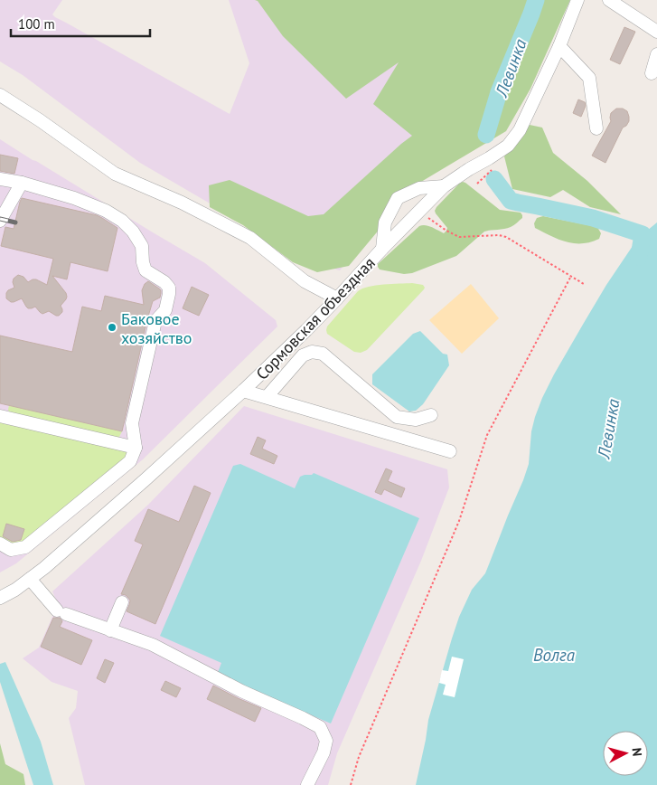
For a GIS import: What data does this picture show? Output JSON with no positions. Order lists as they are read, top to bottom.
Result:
{
  "streets": {
    "street": ["Сормовская объездная"]
  },
  "water": ["Левинка", "Волга"],
  "places": ["Баковое хозяйство"],
  "scale_bar": "100 m",
  "north": "right"
}
